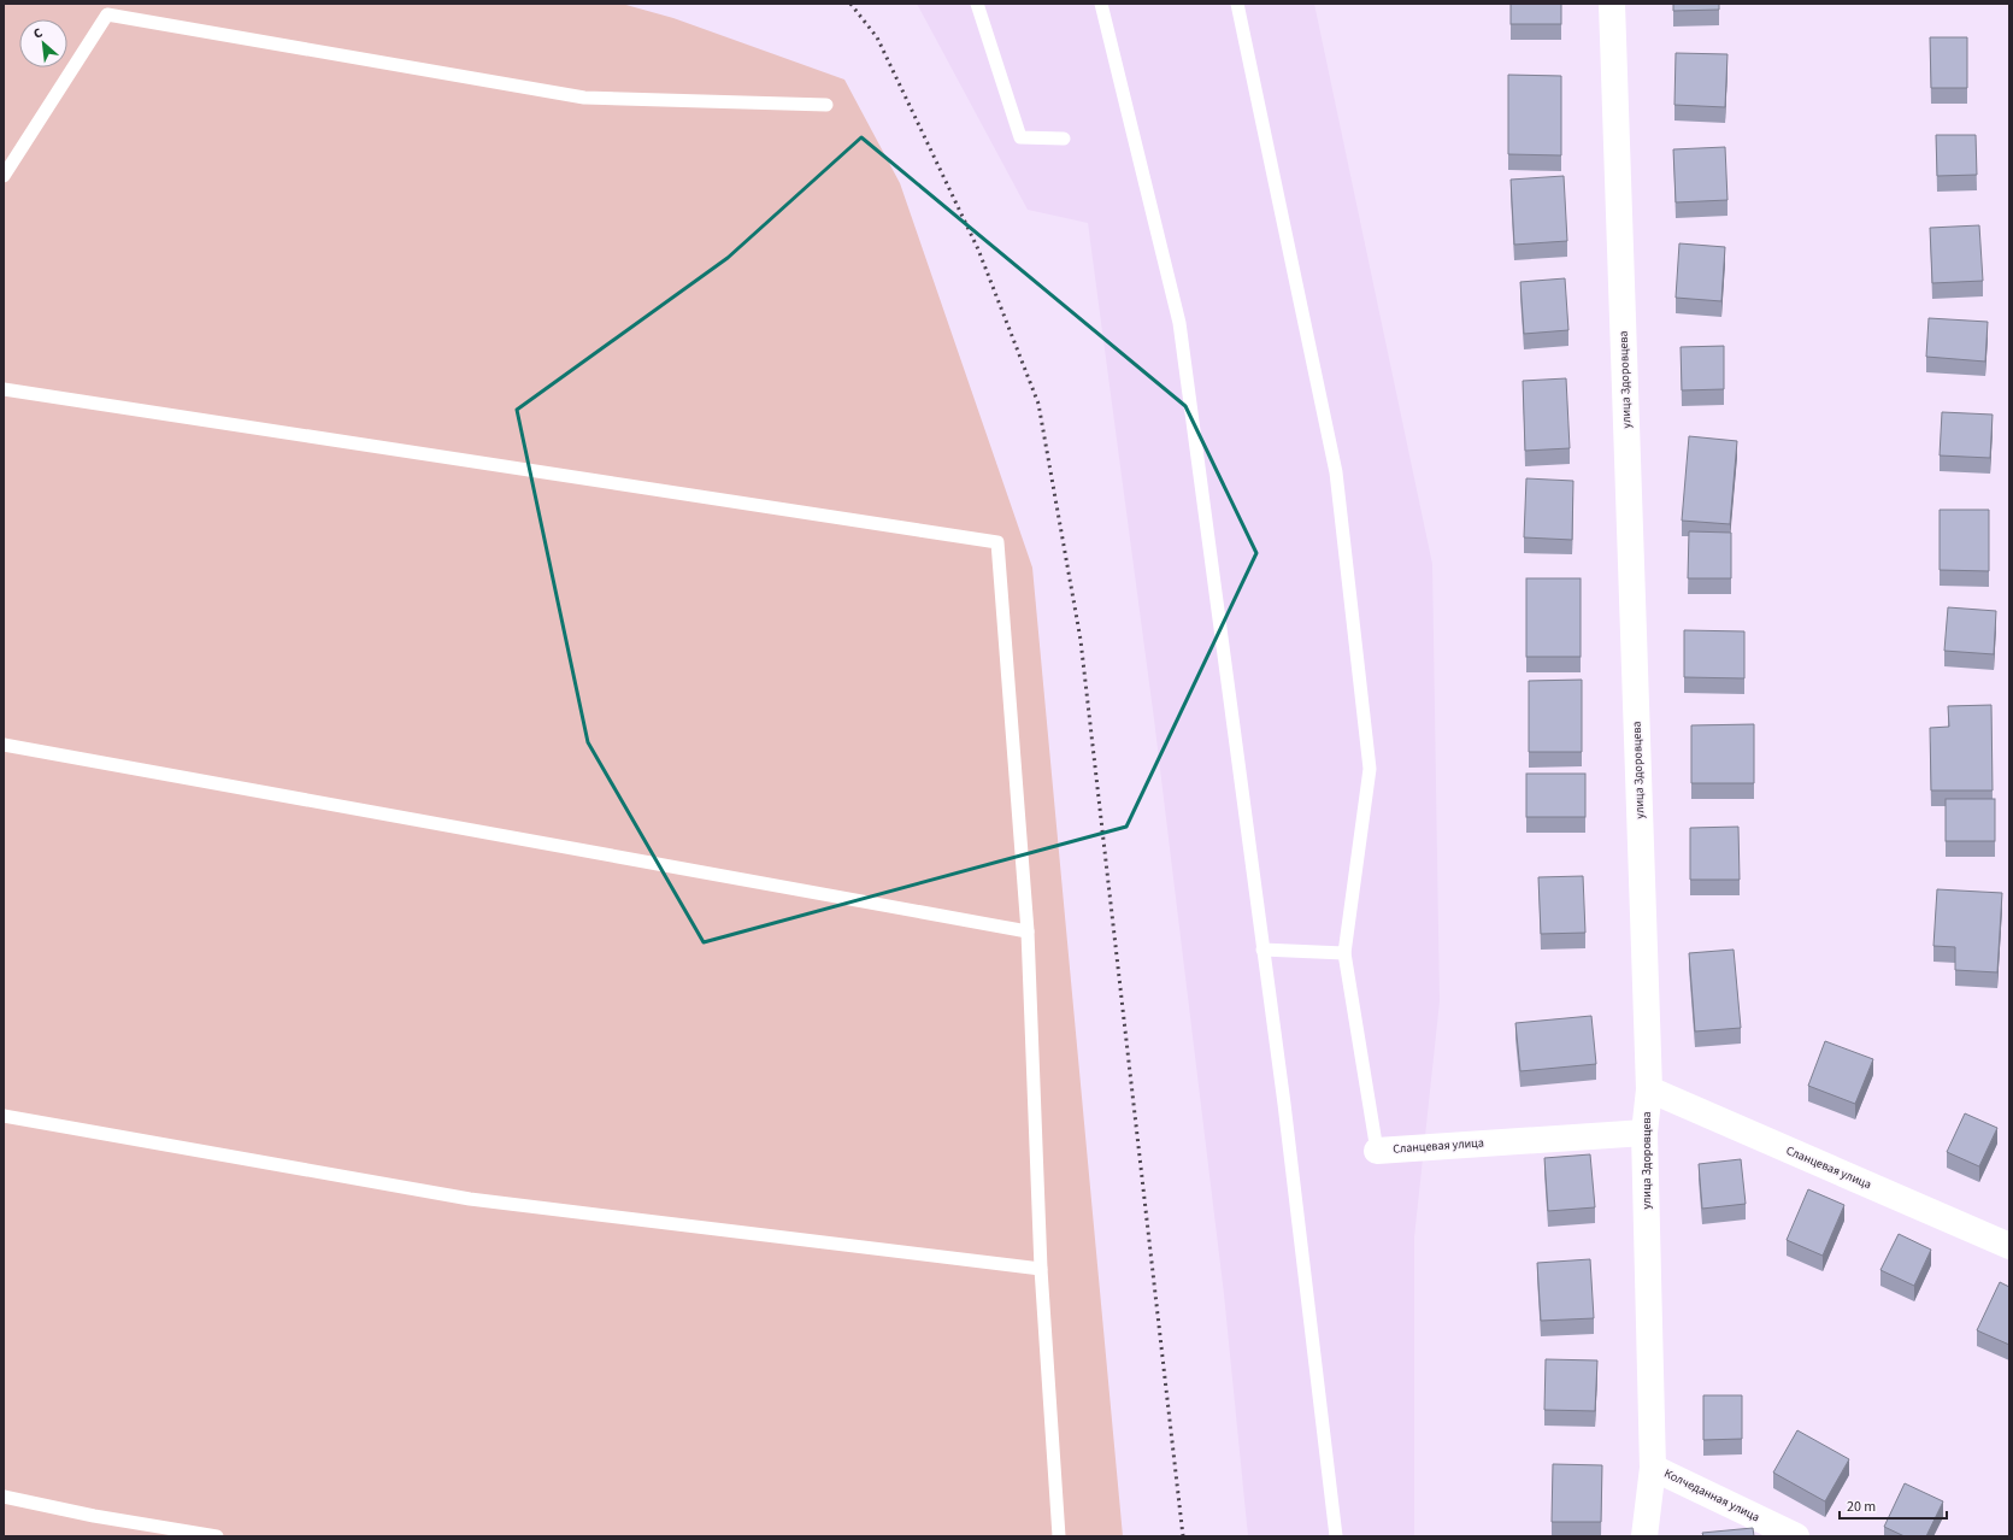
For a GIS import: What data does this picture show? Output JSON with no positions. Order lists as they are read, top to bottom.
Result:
{
  "streets": {
    "street": ["улица Здоровцева", "Сланцевая улица", "Колчеданная улица"]
  },
  "crossings": [
    ["улица Здоровцева", "Сланцевая улица"],
    ["улица Здоровцева", "Колчеданная улица"]
  ],
  "scale_bar": "20 m",
  "north": "top left"
}
